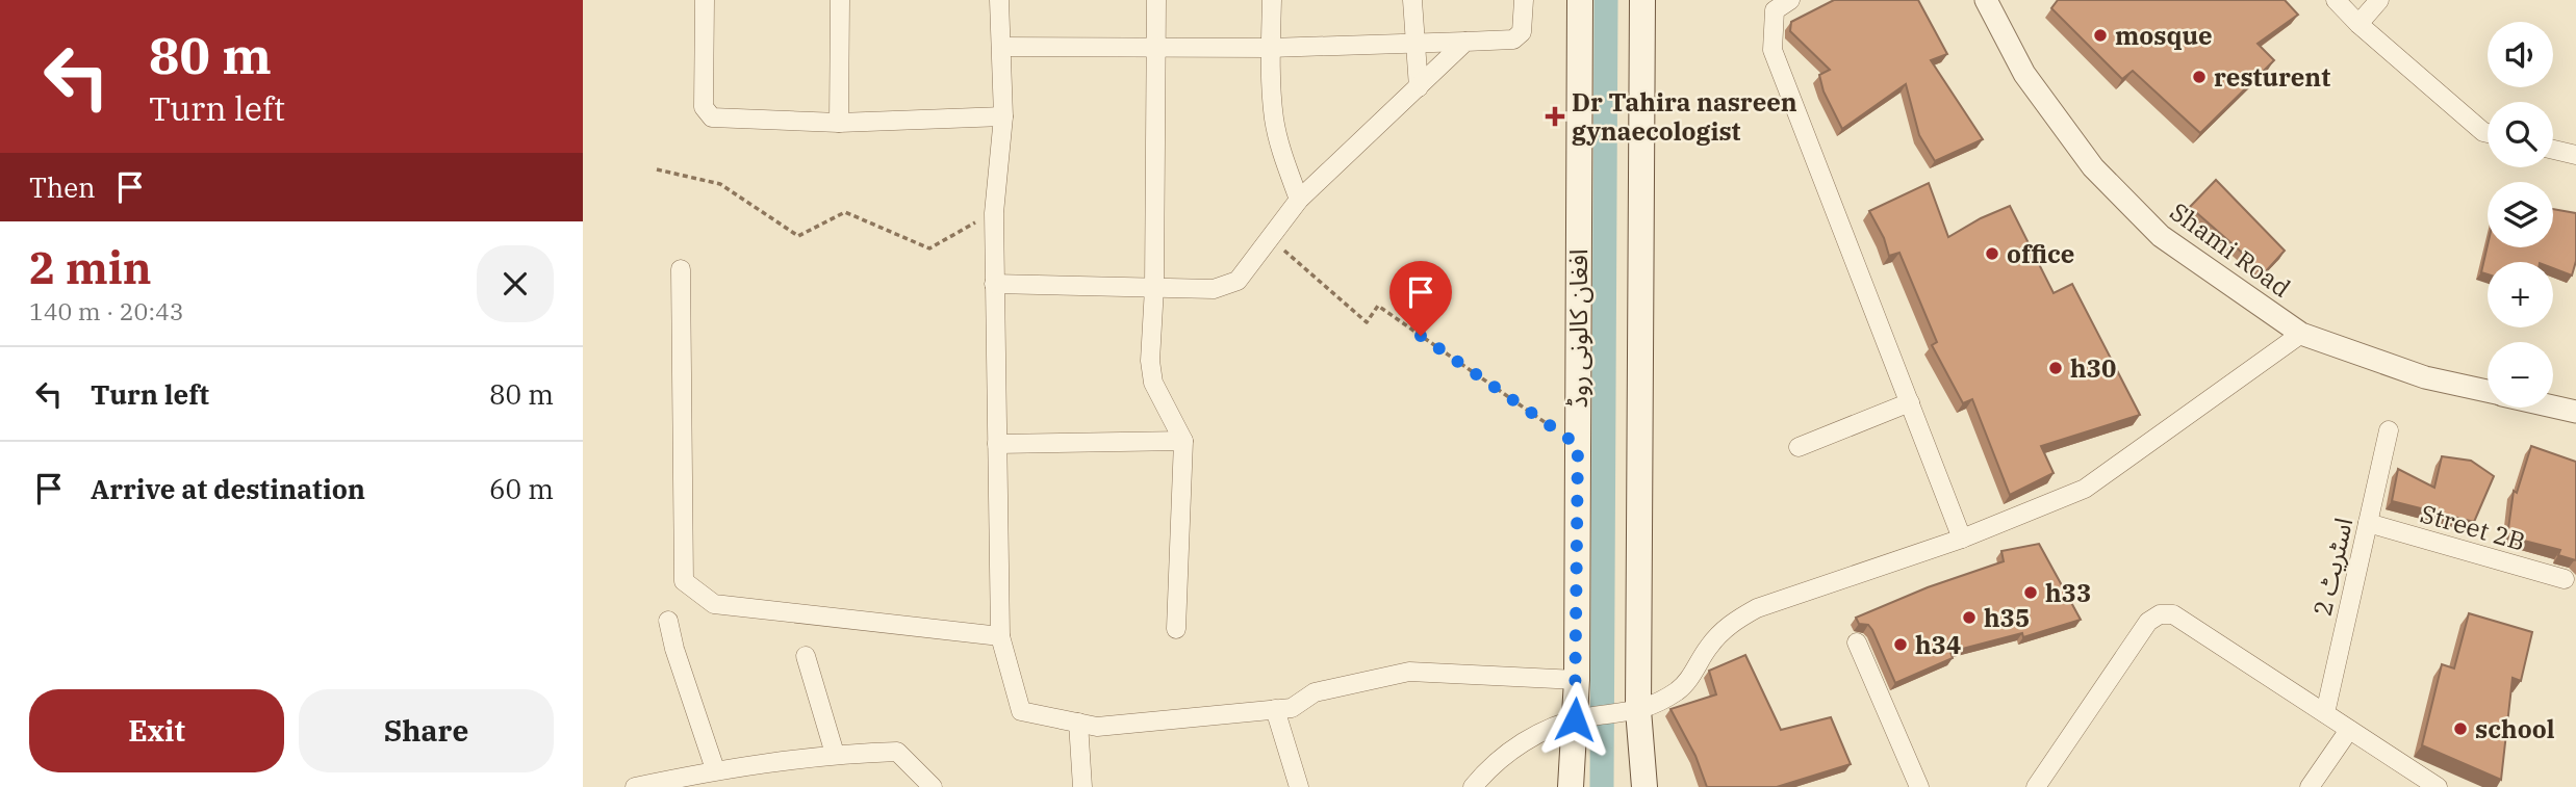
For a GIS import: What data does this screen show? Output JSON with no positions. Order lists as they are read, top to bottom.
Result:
{
  "streets": {
    "main road": ["افغان کالونی روڈ"],
    "street": ["Shami Road", "Street 2B", "اسٹریٹ 2"]
  },
  "crossings": [
    ["Street 2B", "اسٹریٹ 2"]
  ],
  "places": {
    "other": [
      "mosque",
      "resturent",
      "office",
      "h30",
      "h33",
      "h35",
      "h34",
      "school"
    ],
    "health": ["Dr Tahira nasreen gynaecologist"]
  },
  "page": {
    "turn": ["80 m", "Turn left"],
    "map_buttons": ["+", "−"],
    "then": "Then",
    "heading": ["2 min", "140 m · 20:43"],
    "list": [
      {
        "name": "Turn left",
        "value": "80 m"
      },
      {
        "name": "Arrive at destination",
        "value": "60 m"
      }
    ],
    "buttons": ["Exit", "Share"]
  }
}
